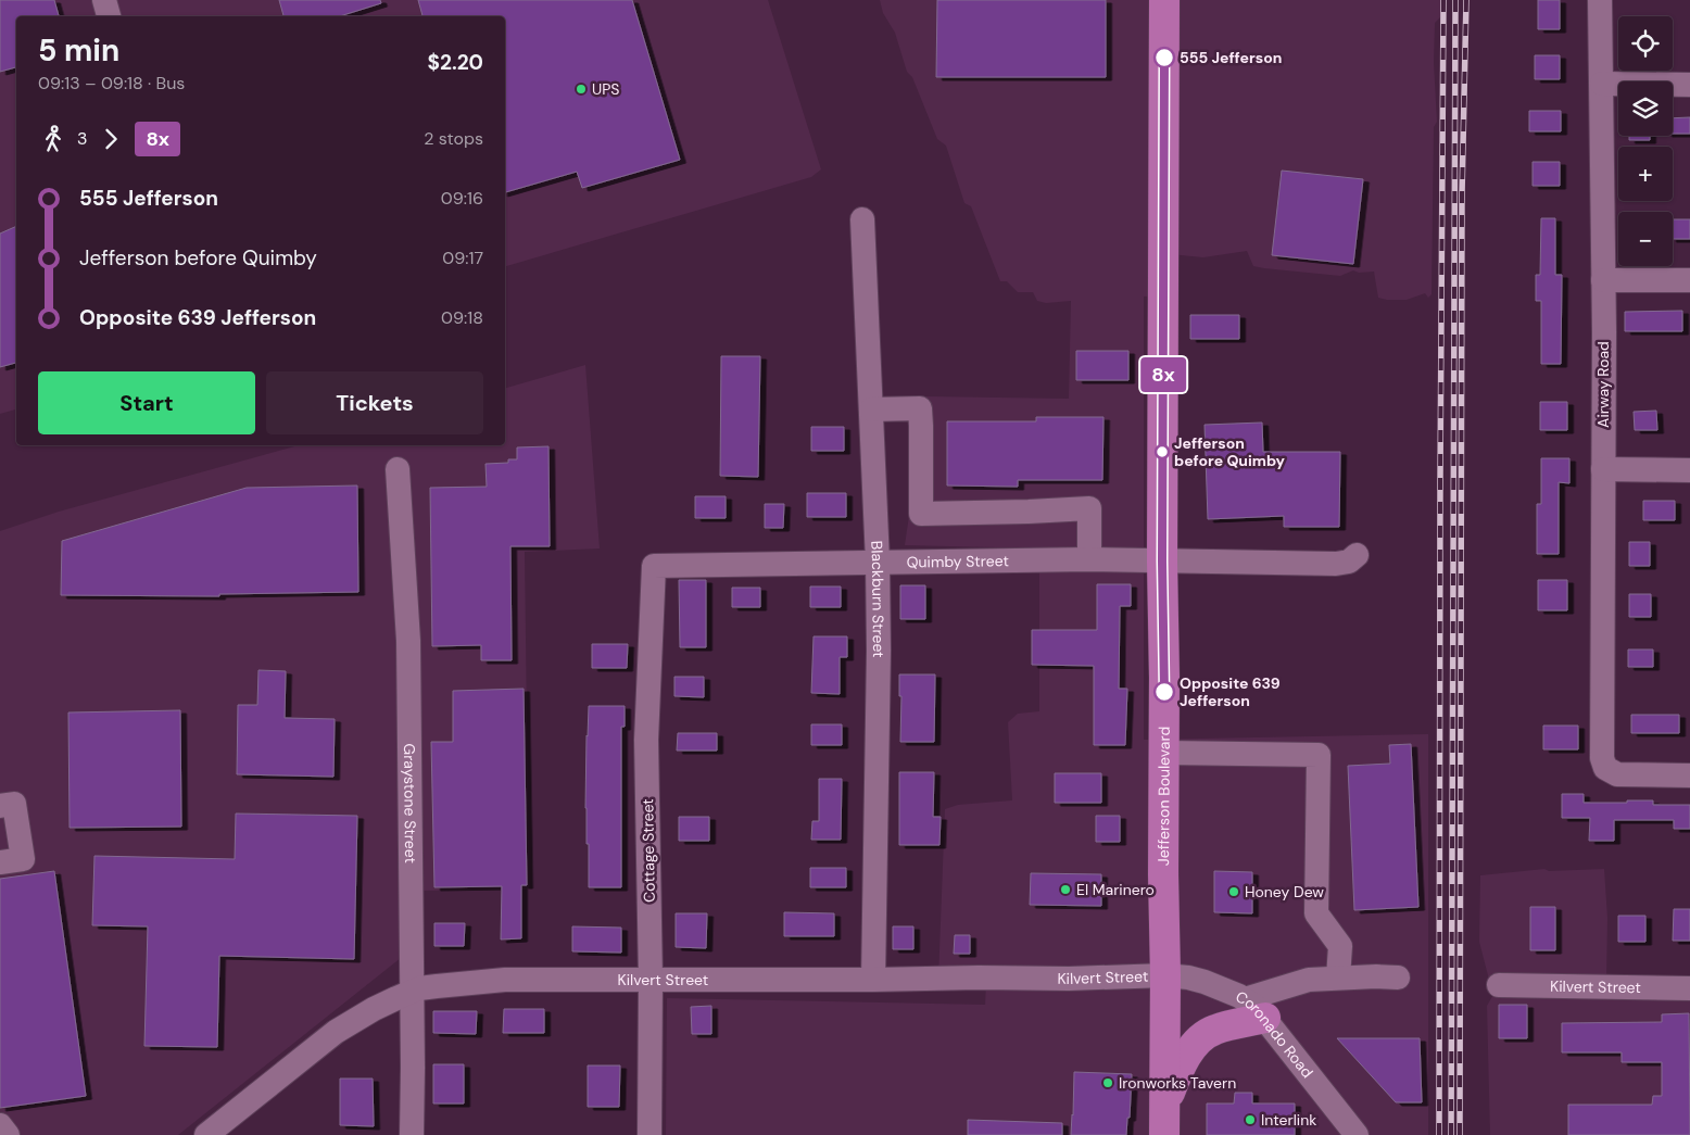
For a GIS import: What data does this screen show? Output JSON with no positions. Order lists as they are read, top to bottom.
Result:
{
  "streets": {
    "main road": ["Jefferson Boulevard"],
    "street": [
      "Airway Road",
      "Quimby Street",
      "Blackburn Street",
      "Graystone Street",
      "Cottage Street",
      "Kilvert Street",
      "Coronado Road"
    ]
  },
  "crossings": [
    ["Quimby Street", "Blackburn Street"],
    ["Quimby Street", "Jefferson Boulevard"],
    ["Quimby Street", "Cottage Street"],
    ["Blackburn Street", "Kilvert Street"],
    ["Jefferson Boulevard", "Kilvert Street"],
    ["Jefferson Boulevard", "Coronado Road"],
    ["Graystone Street", "Kilvert Street"],
    ["Cottage Street", "Kilvert Street"],
    ["Kilvert Street", "Coronado Road"]
  ],
  "places": [
    "555 Jefferson",
    "UPS",
    "Jefferson before Quimby",
    "Opposite 639 Jefferson",
    "El Marinero",
    "Honey Dew",
    "Ironworks Tavern",
    "Interlink"
  ],
  "lines": ["bus line 8x"],
  "page": {
    "on_map": "8x",
    "map_buttons": ["+", "−"],
    "heading": ["5 min", "09:13 – 09:18 · Bus", "$2.20"],
    "legs": ["3", "8x", "2 stops"],
    "list": [
      {
        "name": "555 Jefferson",
        "value": "09:16"
      },
      {
        "name": "Jefferson before Quimby",
        "value": "09:17"
      },
      {
        "name": "Opposite 639 Jefferson",
        "value": "09:18"
      }
    ],
    "buttons": ["Start", "Tickets"]
  }
}
